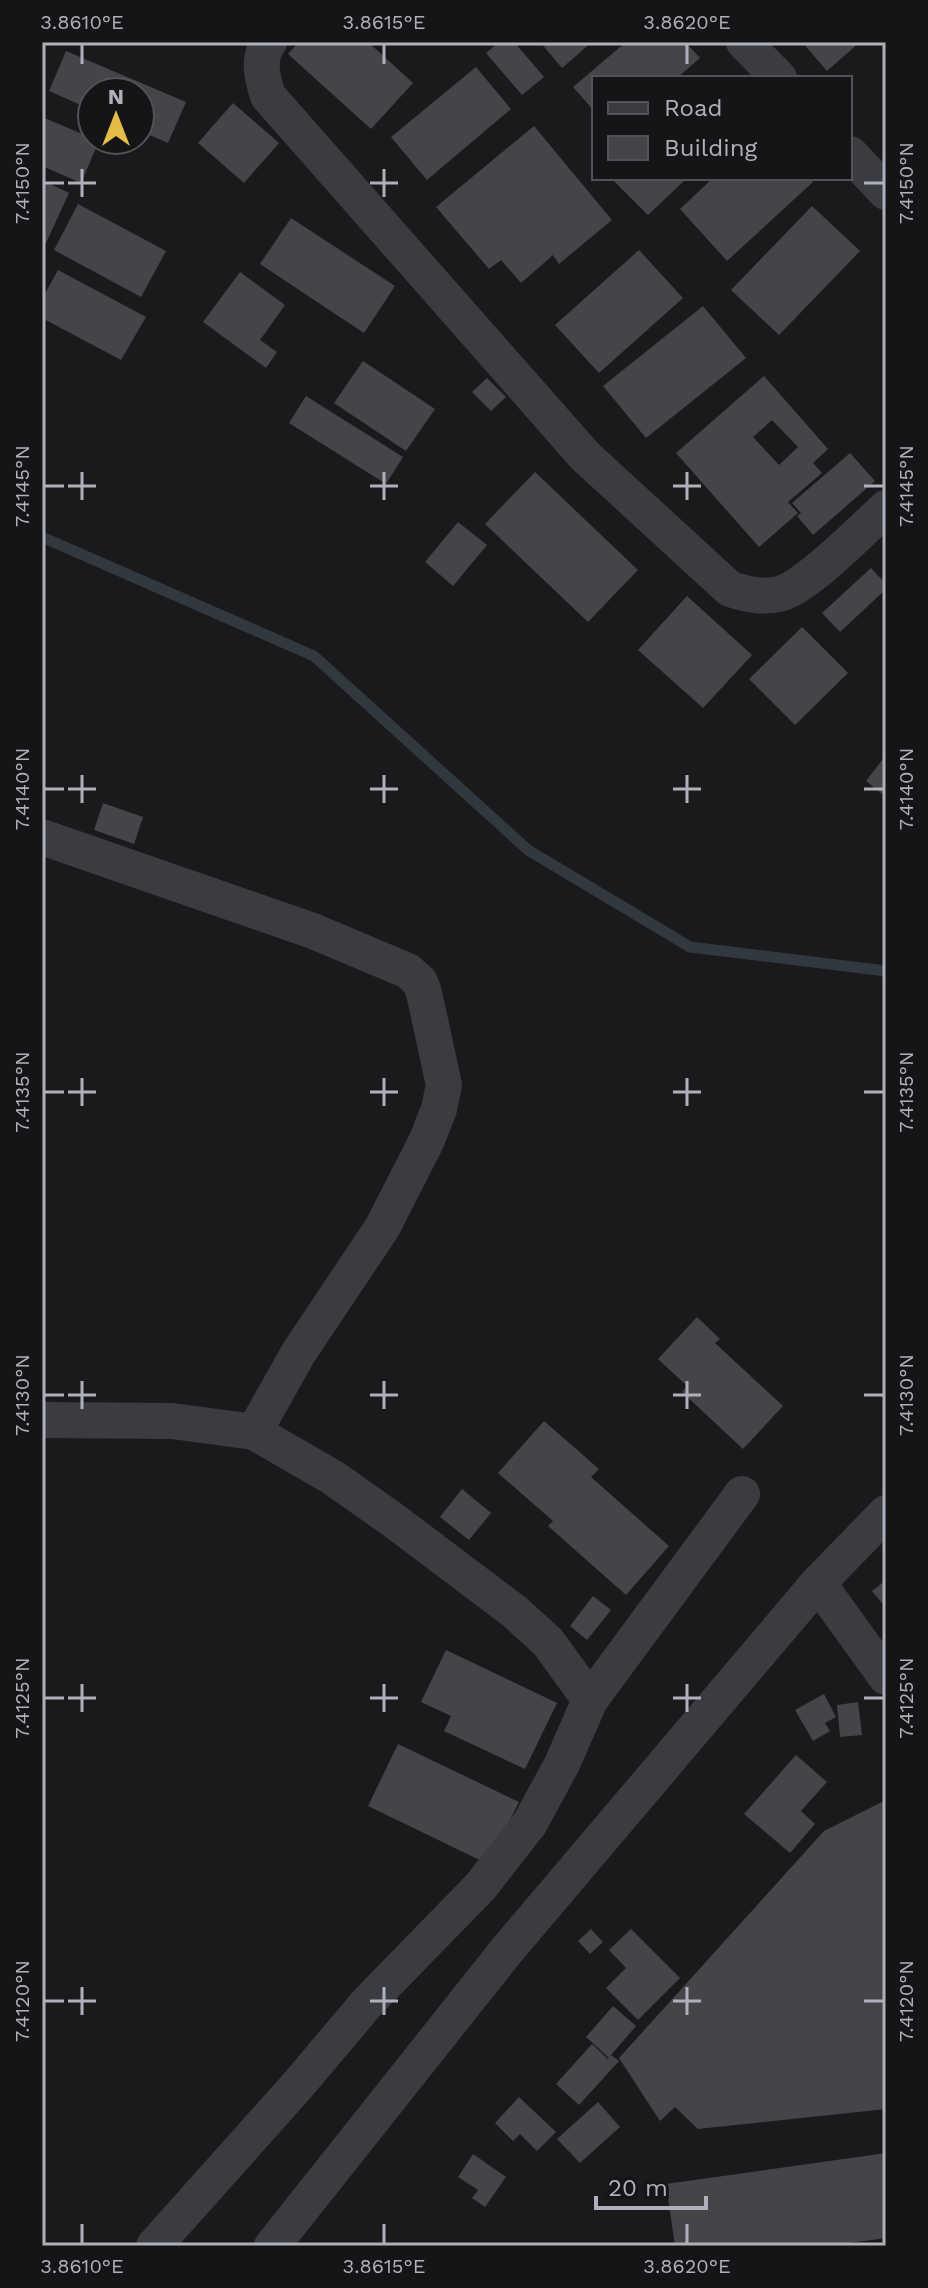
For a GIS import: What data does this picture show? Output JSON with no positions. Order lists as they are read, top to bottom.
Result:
{
  "legend": ["Road", "Building"],
  "scale_bar": "20 m",
  "north": "top",
  "coordinates": [
    "3.8610°E",
    "3.8615°E",
    "3.8620°E",
    "7.4150°N",
    "7.4145°N",
    "7.4140°N",
    "7.4135°N",
    "7.4130°N",
    "7.4125°N",
    "7.4120°N"
  ]
}
